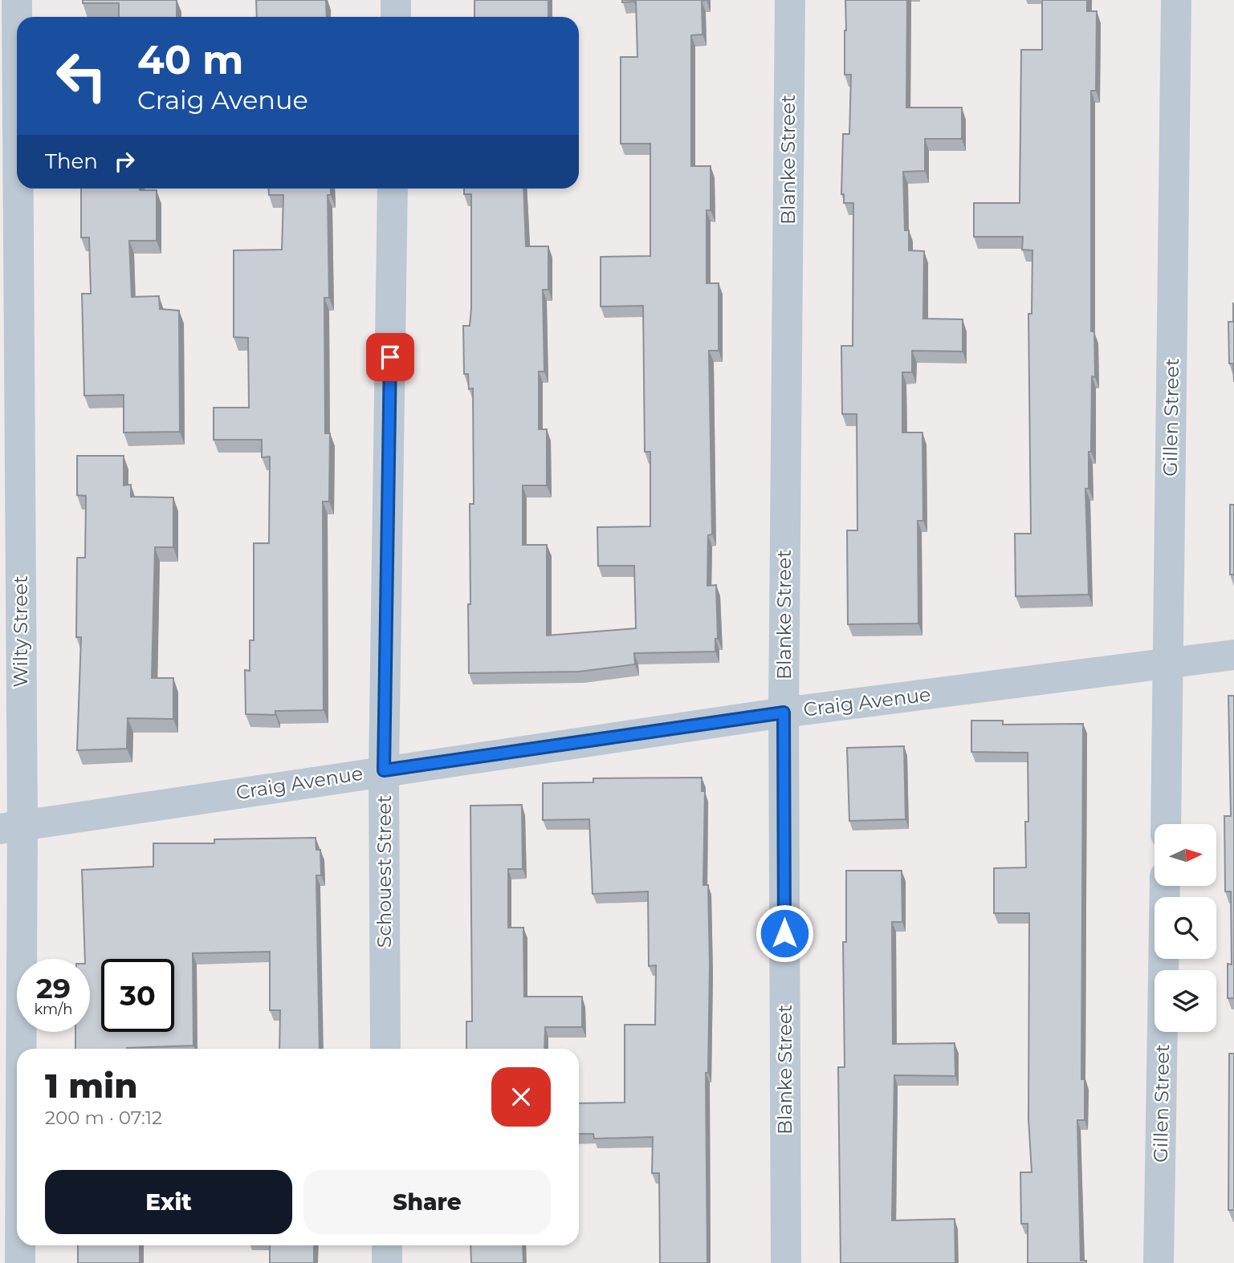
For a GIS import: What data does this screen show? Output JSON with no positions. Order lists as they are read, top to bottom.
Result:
{
  "streets": {
    "street": [
      "Blanke Street",
      "Gillen Street",
      "Wilty Street",
      "Craig Avenue",
      "Schouest Street"
    ]
  },
  "crossings": [
    ["Blanke Street", "Craig Avenue"],
    ["Gillen Street", "Craig Avenue"],
    ["Wilty Street", "Craig Avenue"],
    ["Craig Avenue", "Schouest Street"]
  ],
  "north": "right",
  "page": {
    "turn": ["40 m", "Craig Avenue"],
    "then": "Then",
    "speed": "29 km/h",
    "limit": "30",
    "heading": ["1 min", "200 m · 07:12"],
    "buttons": ["Exit", "Share"]
  }
}
